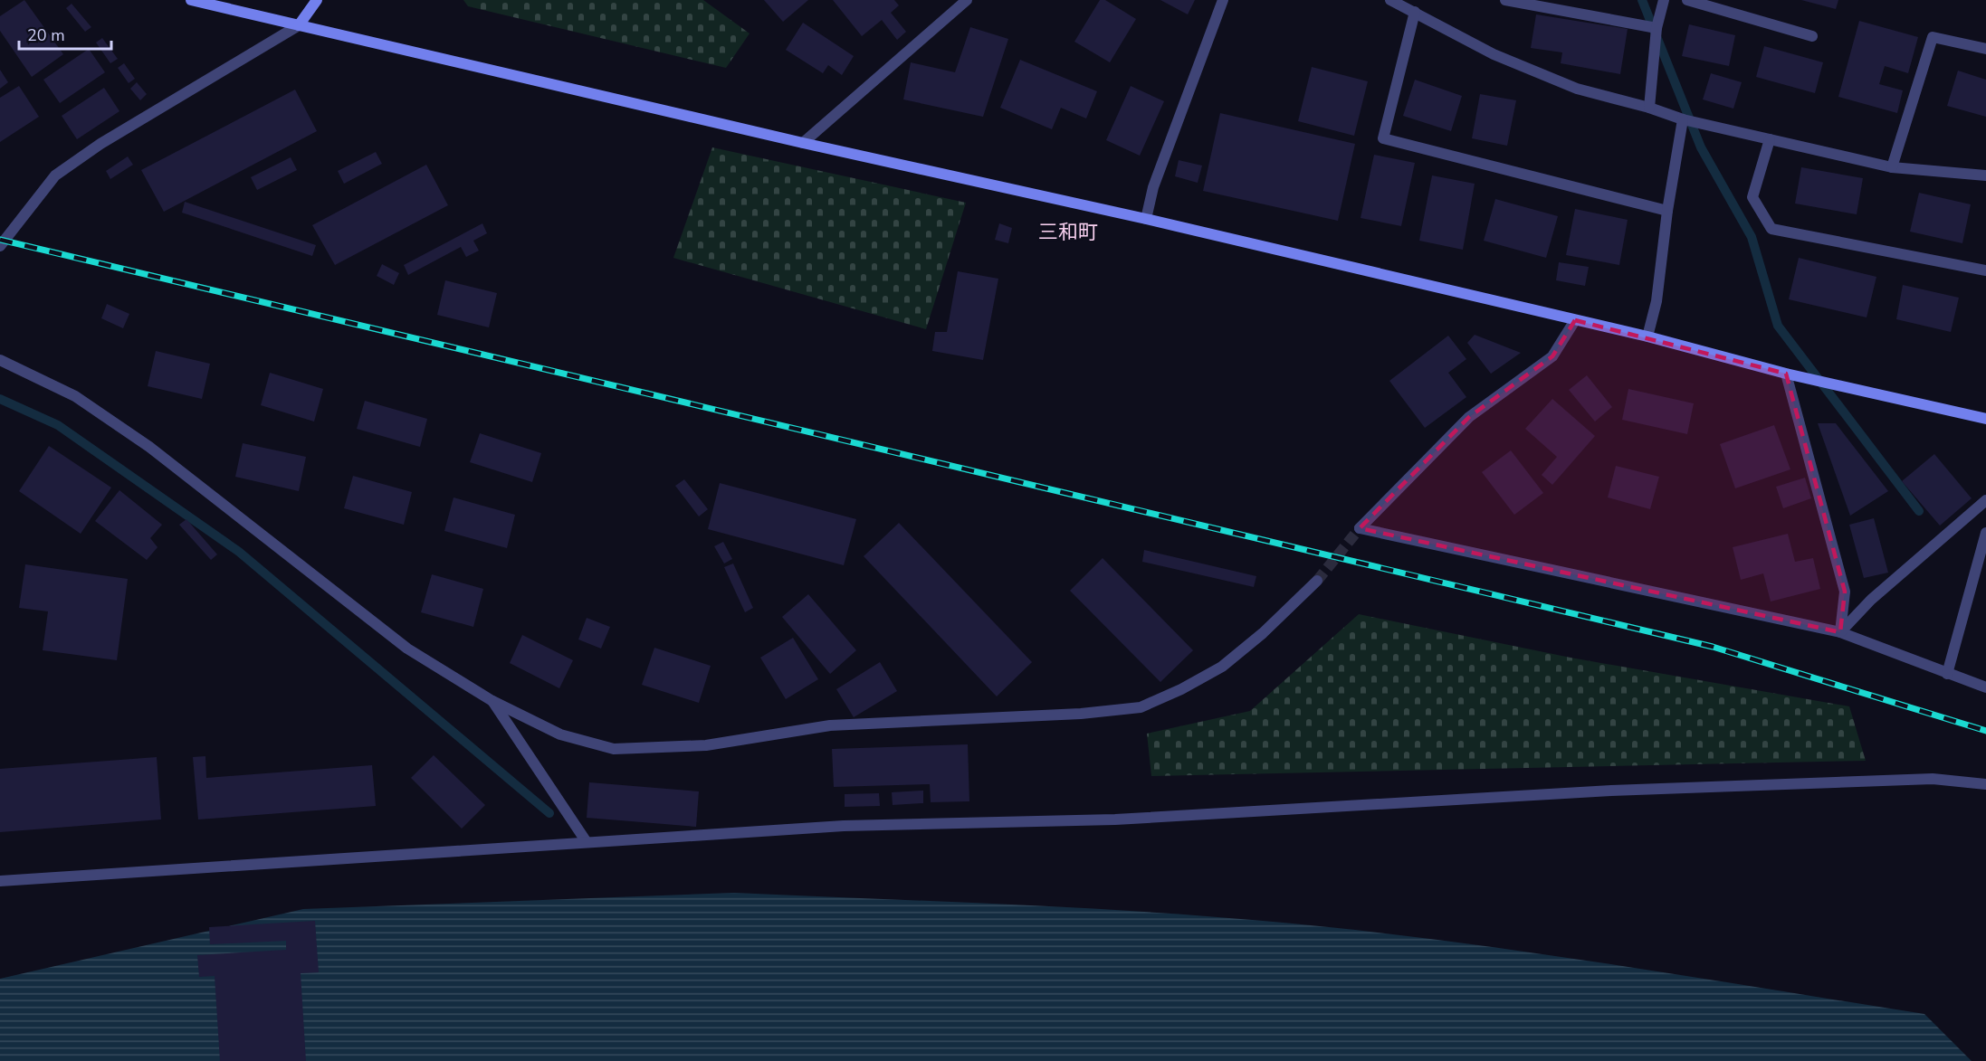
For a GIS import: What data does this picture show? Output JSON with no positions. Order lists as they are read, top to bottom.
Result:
{
  "districts": ["三和町"],
  "scale_bar": "20 m"
}
